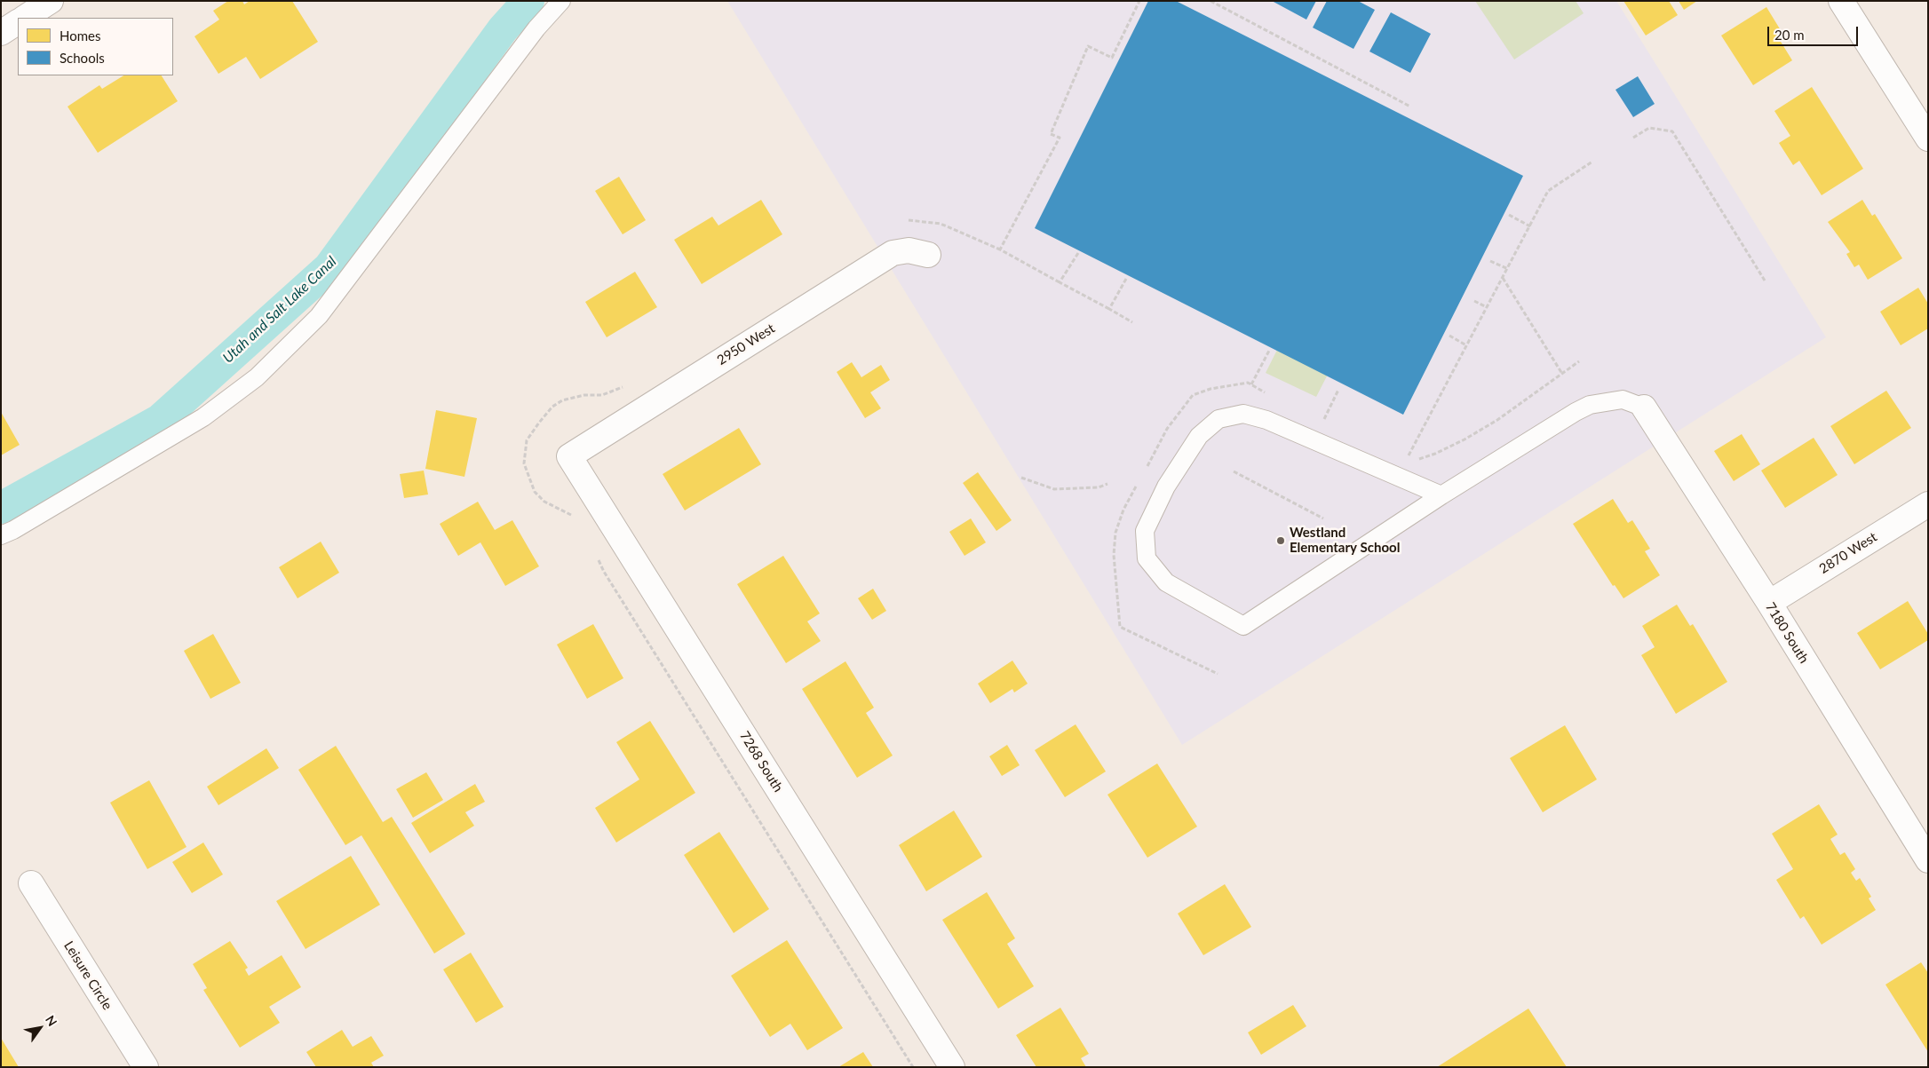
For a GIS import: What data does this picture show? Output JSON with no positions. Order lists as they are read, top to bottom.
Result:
{
  "streets": {
    "street": [
      "2950 West",
      "2870 West",
      "7180 South",
      "7268 South",
      "Leisure Circle"
    ]
  },
  "crossings": [
    ["2950 West", "7268 South"],
    ["2870 West", "7180 South"]
  ],
  "water": ["Utah and Salt Lake Canal"],
  "places": ["Westland Elementary School"],
  "legend": ["Homes", "Schools"],
  "scale_bar": "20 m",
  "north": "top right"
}
